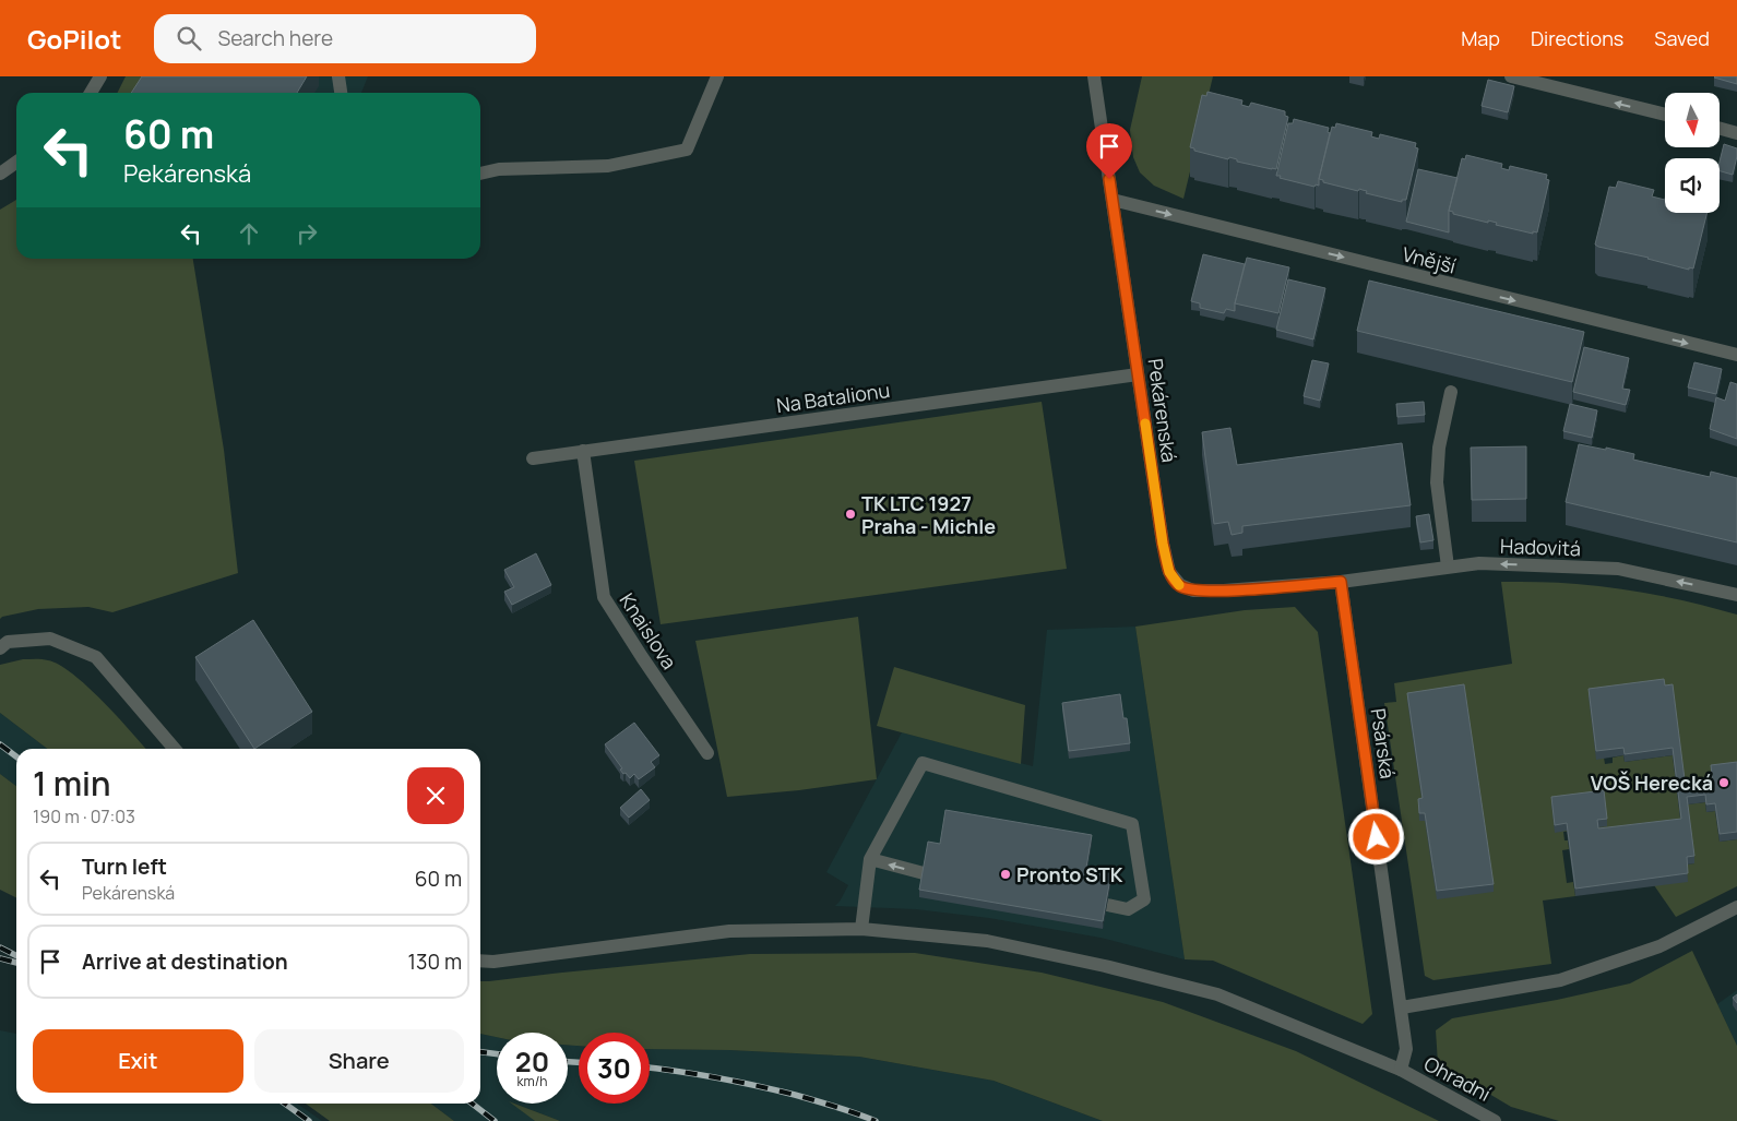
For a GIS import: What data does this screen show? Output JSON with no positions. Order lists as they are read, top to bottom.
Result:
{
  "streets": {
    "street": [
      "Vnější",
      "Na Batalionu",
      "Pekárenská",
      "Hadovitá",
      "Knaislova",
      "Psárská",
      "Ohradní"
    ]
  },
  "crossings": [
    ["Vnější", "Pekárenská"],
    ["Na Batalionu", "Pekárenská"],
    ["Na Batalionu", "Knaislova"],
    ["Pekárenská", "Hadovitá"],
    ["Pekárenská", "Psárská"],
    ["Hadovitá", "Psárská"],
    ["Psárská", "Ohradní"]
  ],
  "one_way": ["Vnější", "Hadovitá"],
  "places": ["TK LTC 1927 Praha - Michle", "VOŠ Herecká", "Pronto STK"],
  "north": "bottom",
  "page": {
    "header": "GoPilot",
    "search": "Search here",
    "nav": ["Map", "Directions", "Saved"],
    "turn": ["60 m", "Pekárenská"],
    "heading": ["1 min", "190 m · 07:03"],
    "list": [
      {
        "name": "Turn left",
        "note": "Pekárenská",
        "value": "60 m"
      },
      {
        "name": "Arrive at destination",
        "value": "130 m"
      }
    ],
    "buttons": ["Exit", "Share"],
    "speed": "20 km/h",
    "limit": "30"
  }
}
